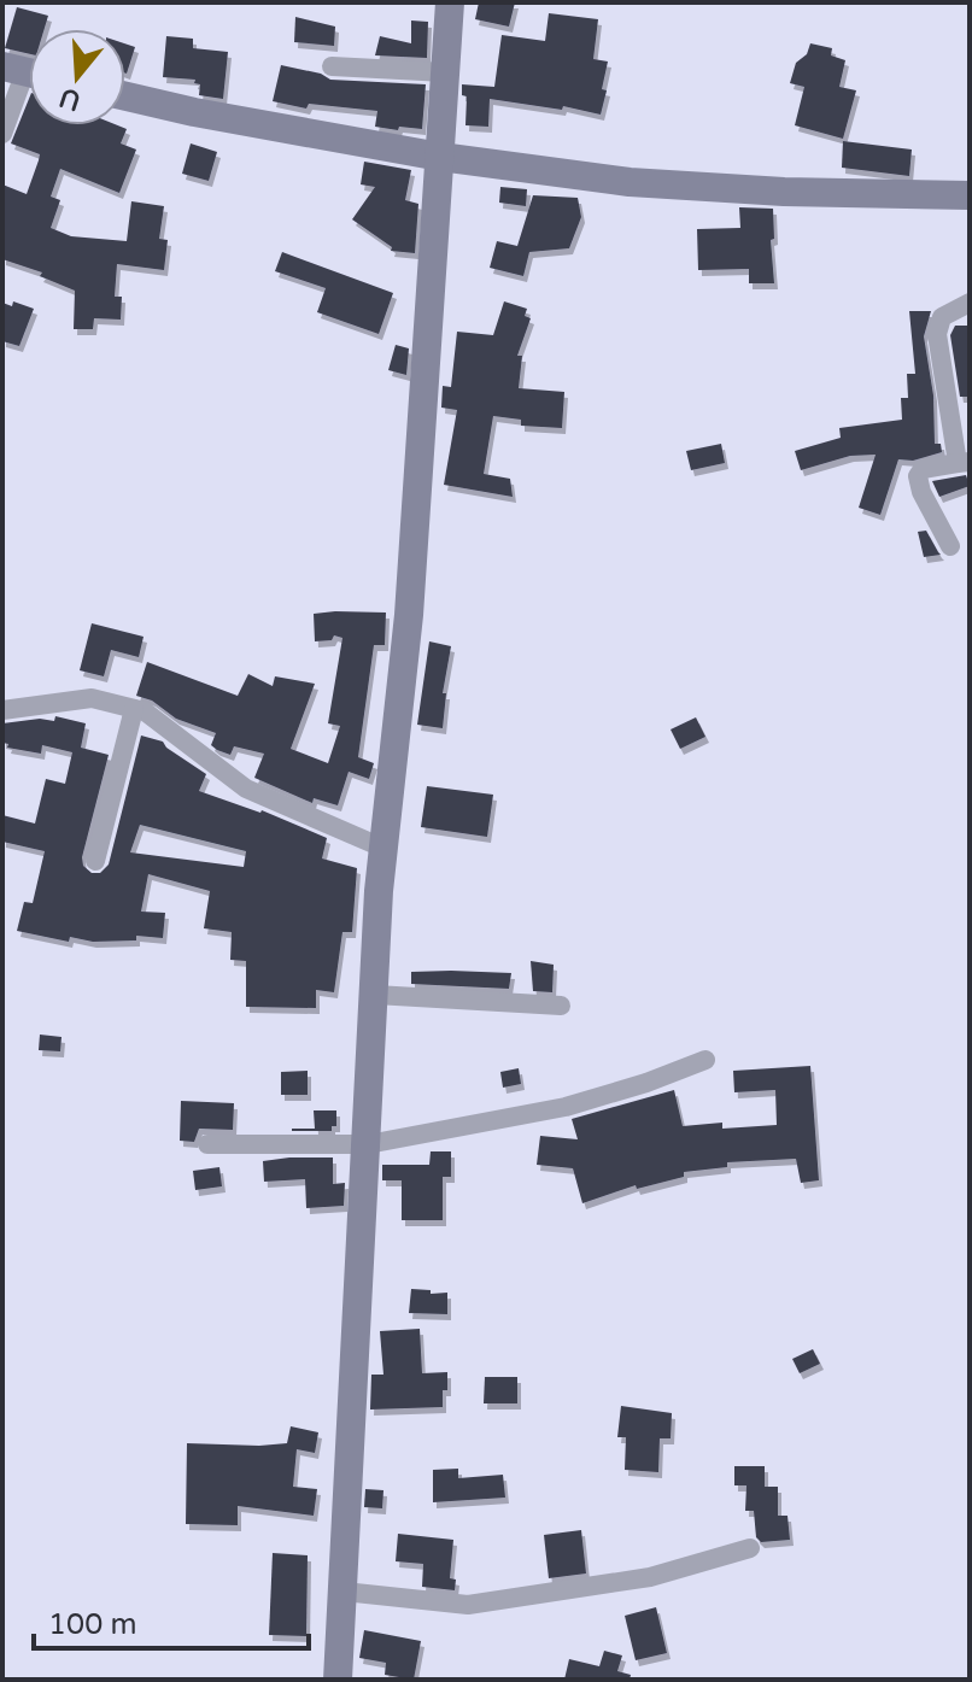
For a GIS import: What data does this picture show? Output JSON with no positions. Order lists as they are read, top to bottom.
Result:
{
  "scale_bar": "100 m",
  "north": "bottom"
}
